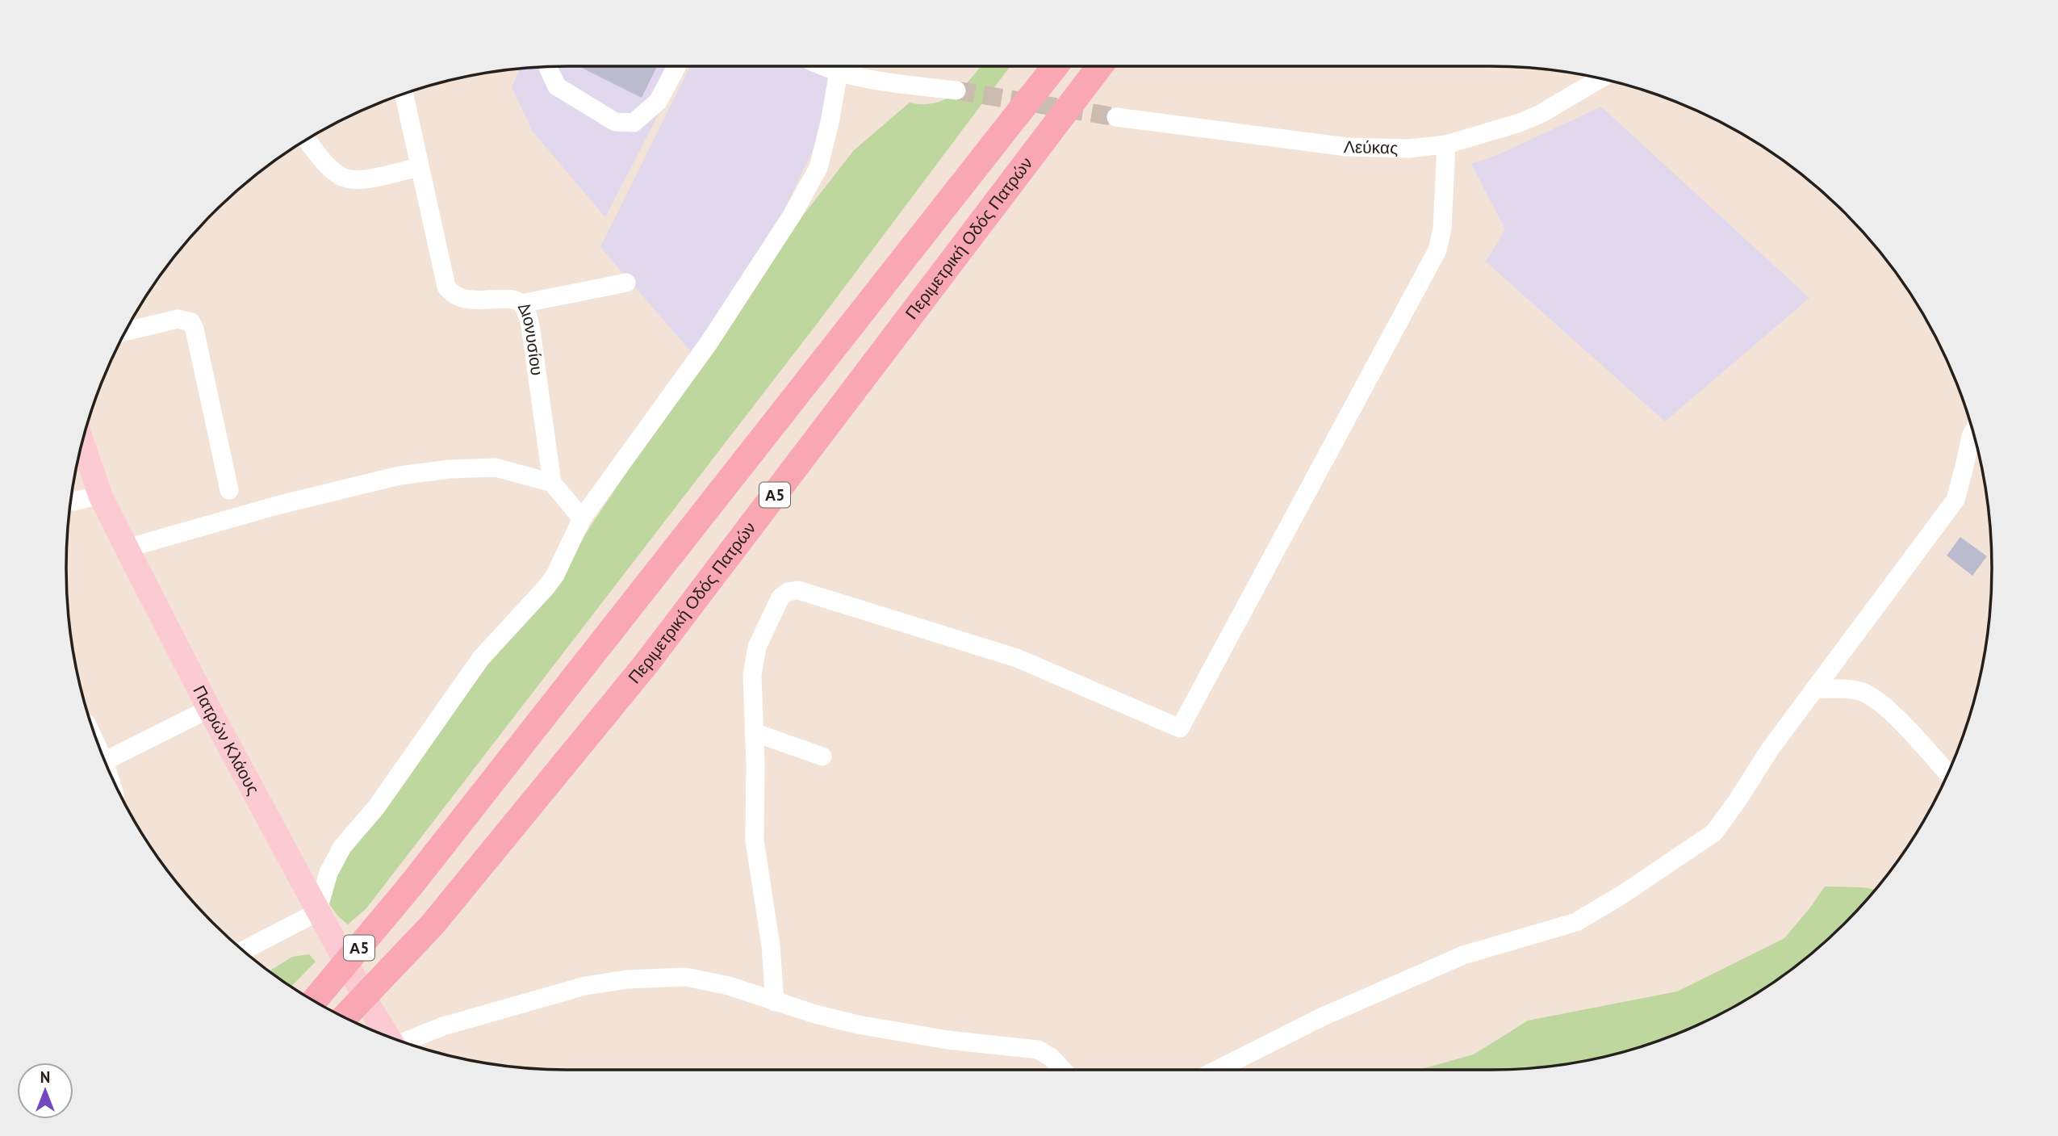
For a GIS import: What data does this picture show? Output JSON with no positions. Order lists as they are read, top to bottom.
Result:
{
  "streets": {
    "highway": ["Περιμετρική Οδός Πατρών", "Α5"],
    "main road": ["Πατρών Κλάους"],
    "street": ["Λεύκας", "Διονυσίου"]
  },
  "north": "top"
}
